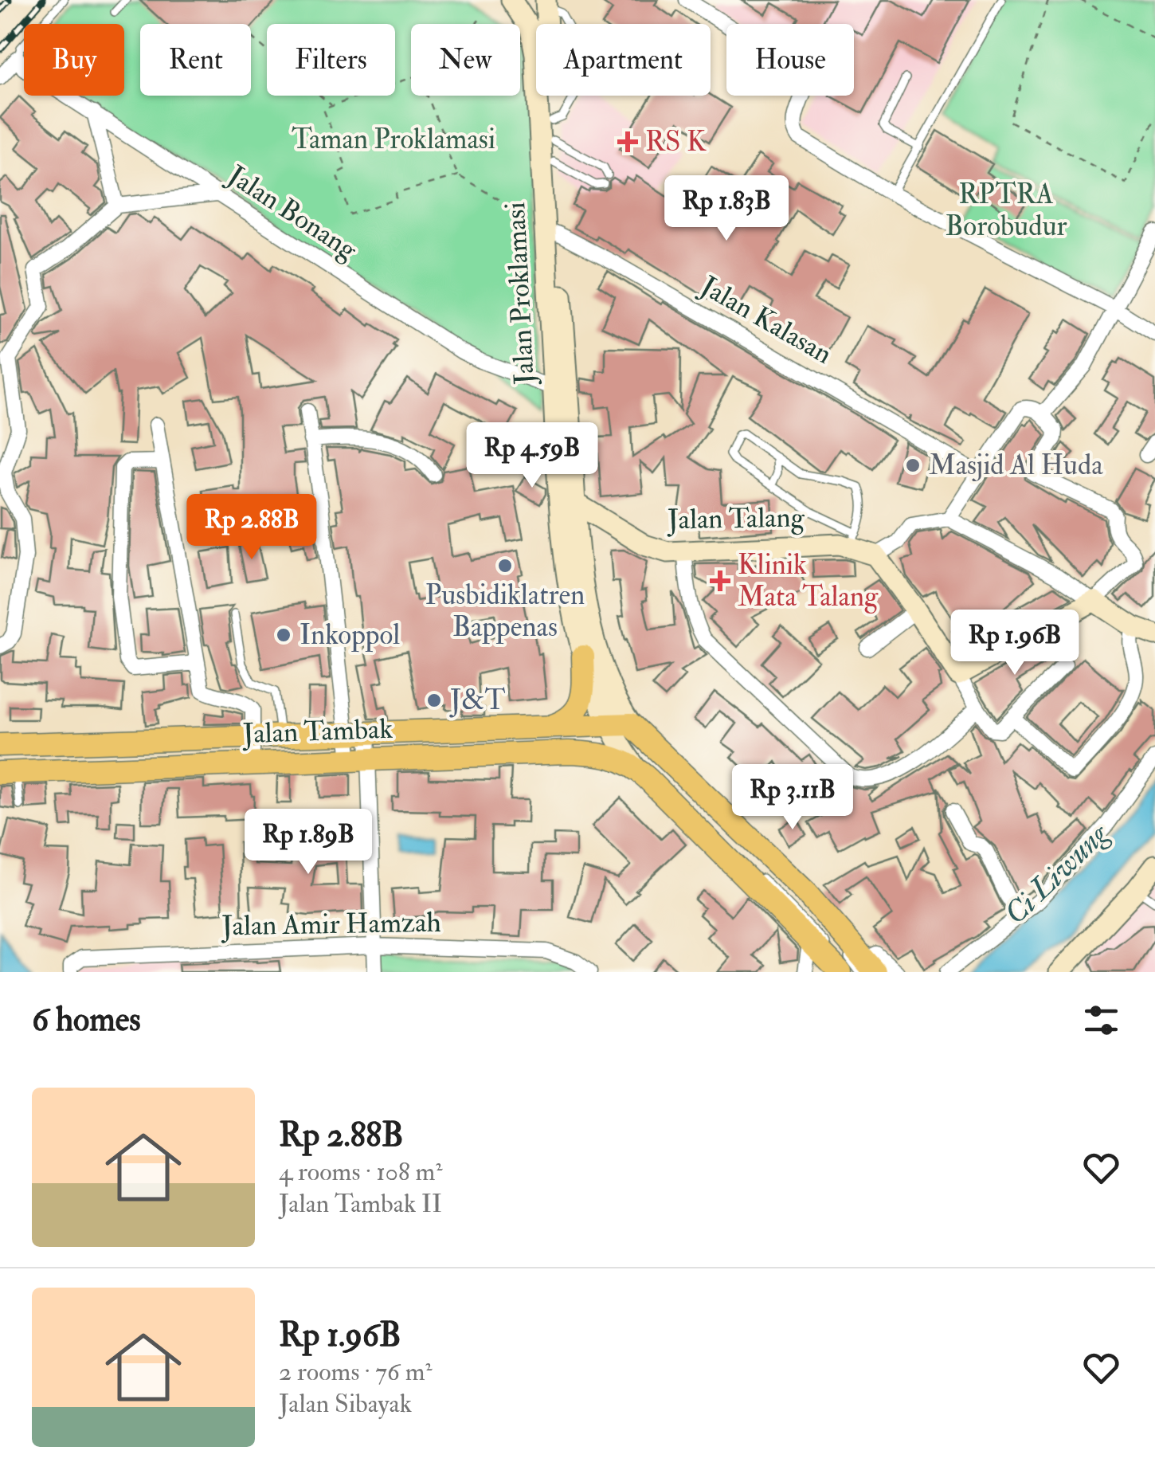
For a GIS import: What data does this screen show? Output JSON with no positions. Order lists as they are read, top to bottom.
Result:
{
  "streets": {
    "main road": ["Jalan Proklamasi", "Jalan Talang", "Jalan Tambak"],
    "street": ["Jalan Bonang", "Jalan Kalasan", "Jalan Amir Hamzah"]
  },
  "crossings": [
    ["Jalan Bonang", "Jalan Proklamasi"],
    ["Jalan Proklamasi", "Jalan Kalasan"],
    ["Jalan Proklamasi", "Jalan Talang"],
    ["Jalan Proklamasi", "Jalan Tambak"]
  ],
  "water": ["Ci Liwung"],
  "parks": ["Taman Proklamasi", "RPTRA Borobudur"],
  "places": {
    "health": ["RS K", "Klinik Mata Talang"],
    "other": [
      "Masjid Al Huda",
      "Pusbidiklatren Bappenas",
      "Inkoppol",
      "J&T"
    ]
  },
  "page": {
    "chip": [
      "Buy",
      "Rent",
      "Filters",
      "New",
      "Apartment",
      "House"
    ],
    "price": [
      "Rp 1.83B",
      "Rp 4.59B",
      "Rp 2.88B",
      "Rp 1.96B",
      "Rp 3.11B",
      "Rp 1.89B"
    ],
    "heading": "6 homes",
    "list": [
      {
        "name": "Rp 2.88B",
        "note": "4 rooms · 108 m² · Jalan Tambak II"
      },
      {
        "name": "Rp 1.96B",
        "note": "2 rooms · 76 m² · Jalan Sibayak"
      }
    ]
  }
}
